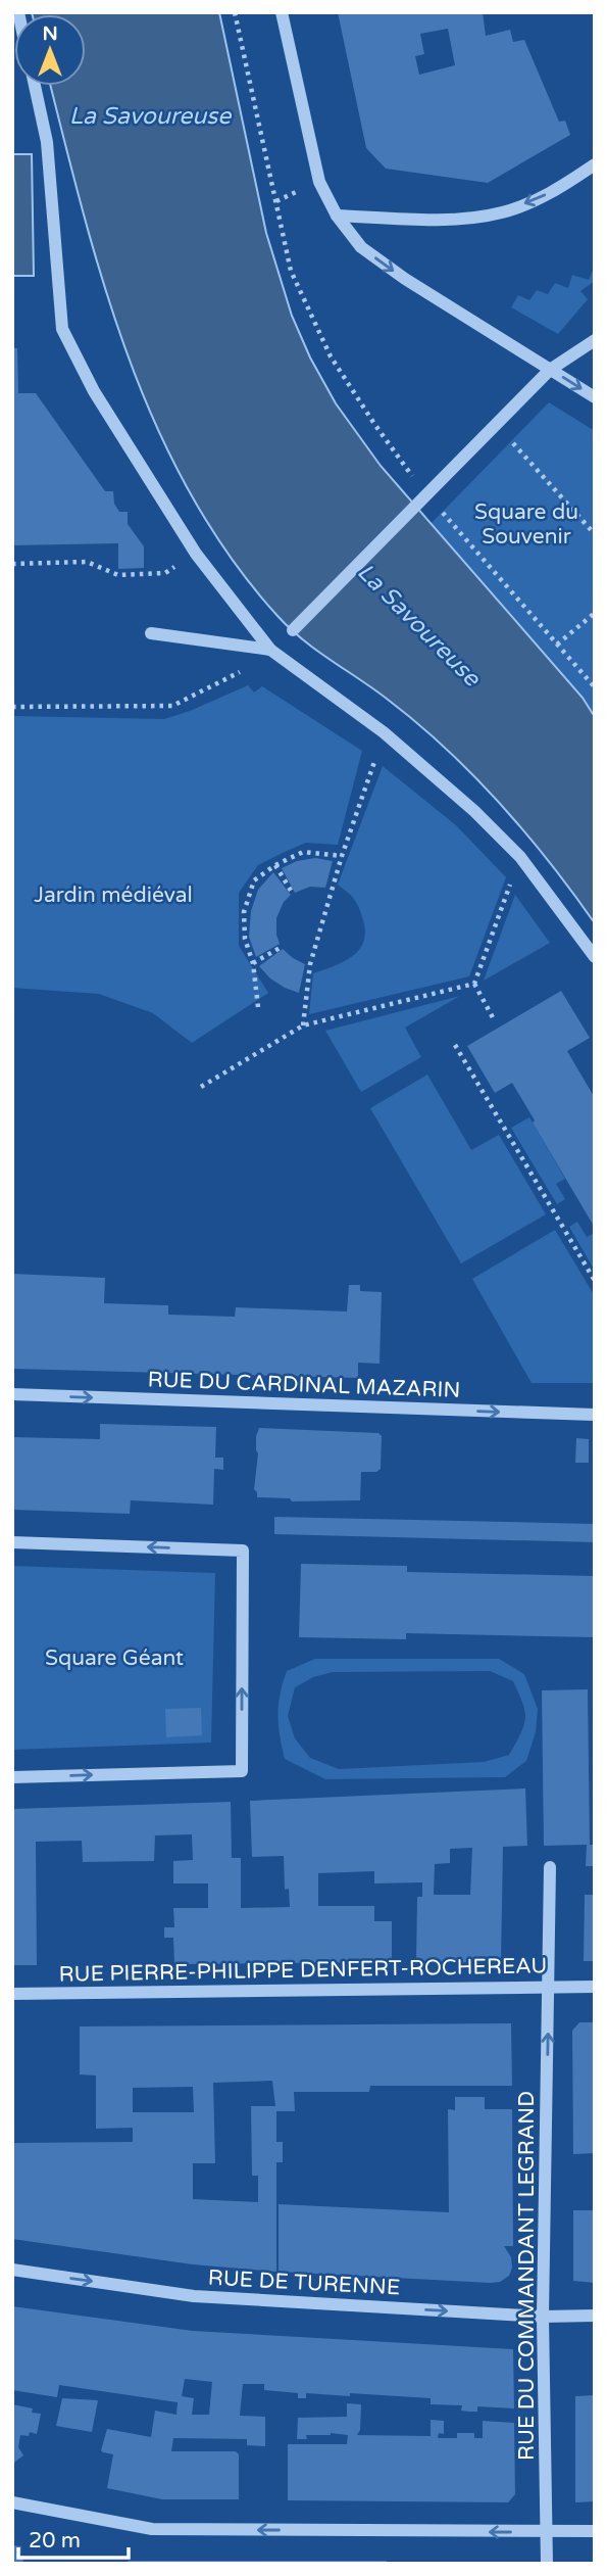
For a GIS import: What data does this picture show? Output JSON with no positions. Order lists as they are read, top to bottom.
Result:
{
  "streets": {
    "street": [
      "RUE DU CARDINAL MAZARIN",
      "RUE PIERRE-PHILIPPE DENFERT-ROCHEREAU",
      "RUE DU COMMANDANT LEGRAND",
      "RUE DE TURENNE"
    ]
  },
  "crossings": [
    ["RUE PIERRE-PHILIPPE DENFERT-ROCHEREAU", "RUE DU COMMANDANT LEGRAND"],
    ["RUE DU COMMANDANT LEGRAND", "RUE DE TURENNE"]
  ],
  "one_way": ["RUE DU CARDINAL MAZARIN", "RUE DU COMMANDANT LEGRAND", "RUE DE TURENNE"],
  "water": ["La Savoureuse"],
  "parks": ["Square du Souvenir", "Jardin médiéval", "Square Géant"],
  "scale_bar": "20 m",
  "north": "top"
}
